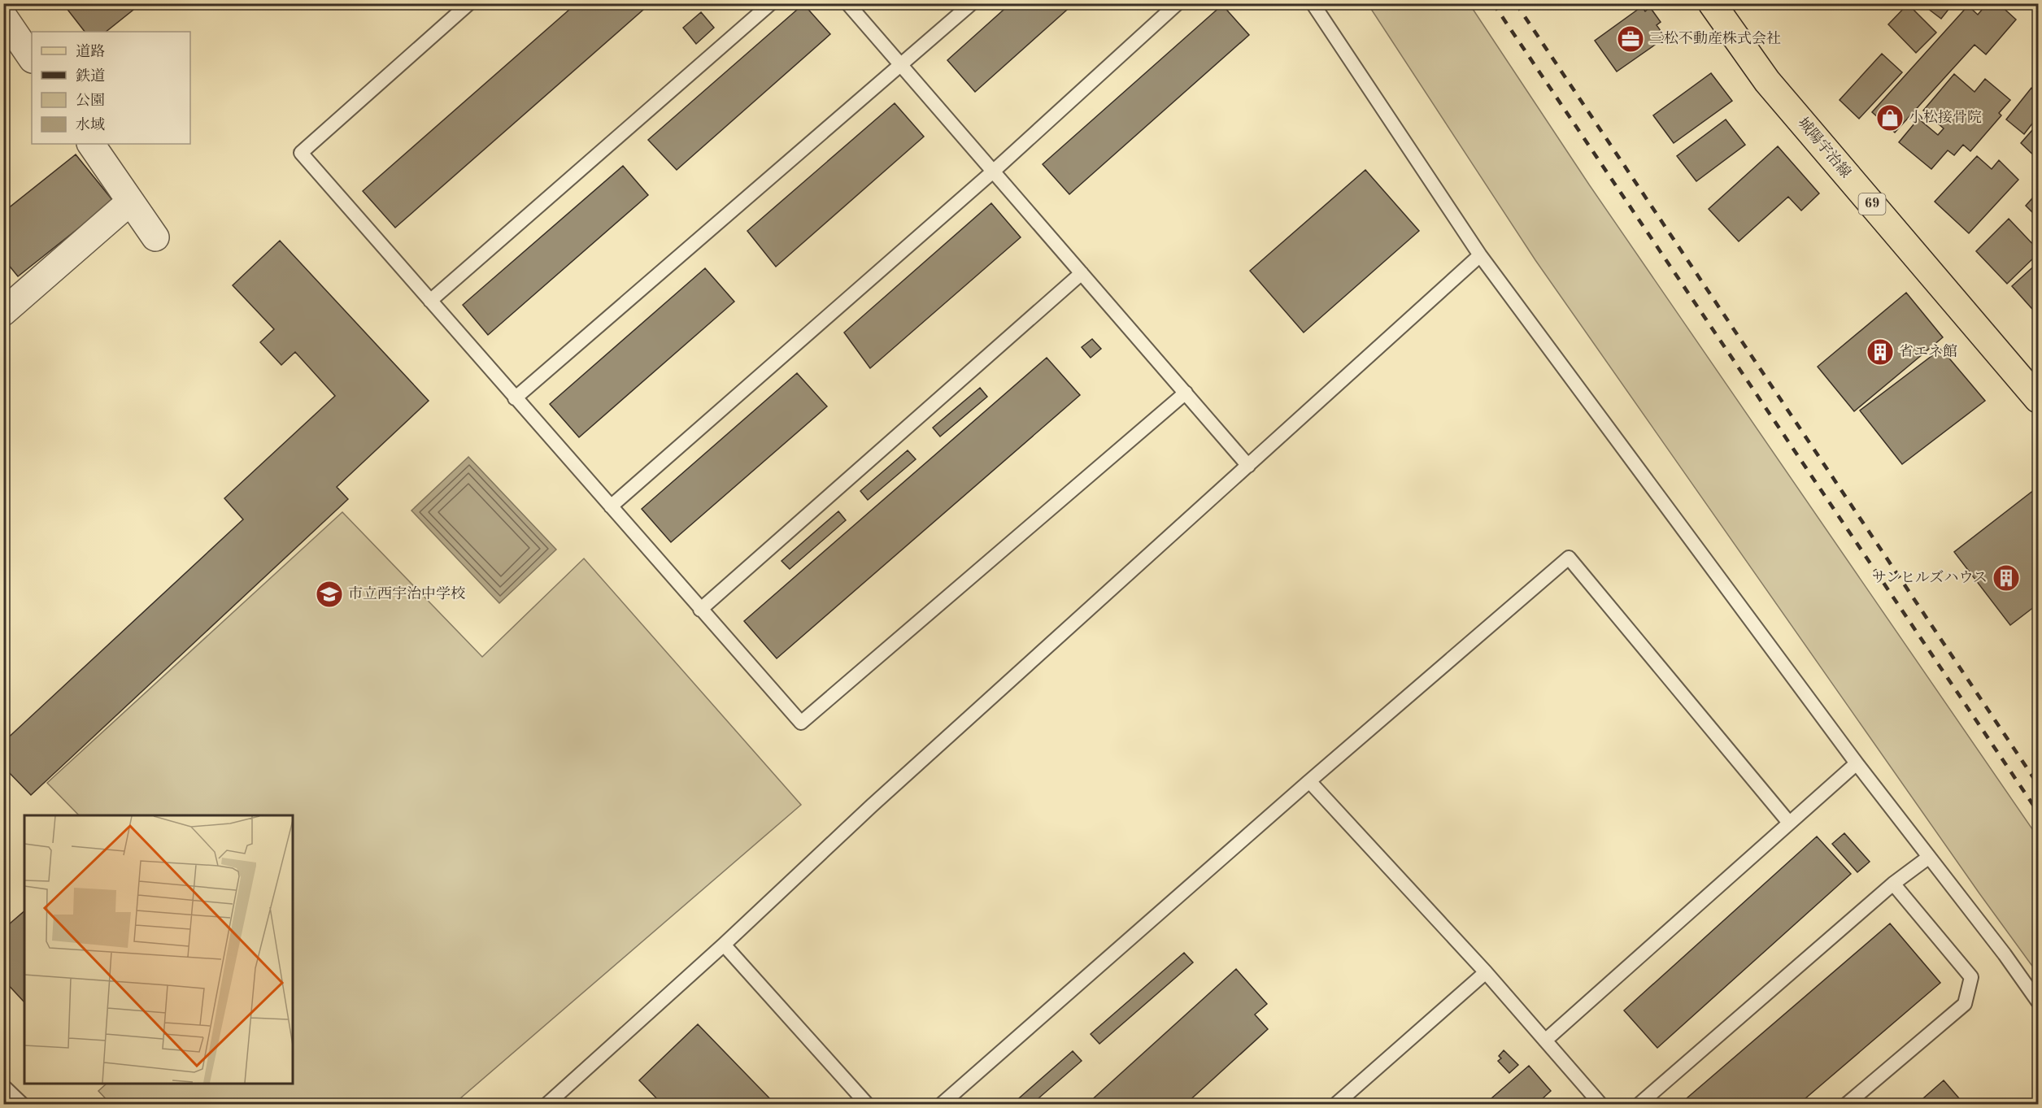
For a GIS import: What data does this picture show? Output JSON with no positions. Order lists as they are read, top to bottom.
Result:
{
  "streets": {
    "main road": ["城陽宇治線", "69"]
  },
  "places": {
    "office": ["三松不動産株式会社"],
    "shop": ["小松接骨院"],
    "building": ["省エネ館", "サンヒルズハウス"],
    "school or university": ["市立西宇治中学校"]
  },
  "legend": [
    "道路",
    "鉄道",
    "公園",
    "水域"
  ]
}
